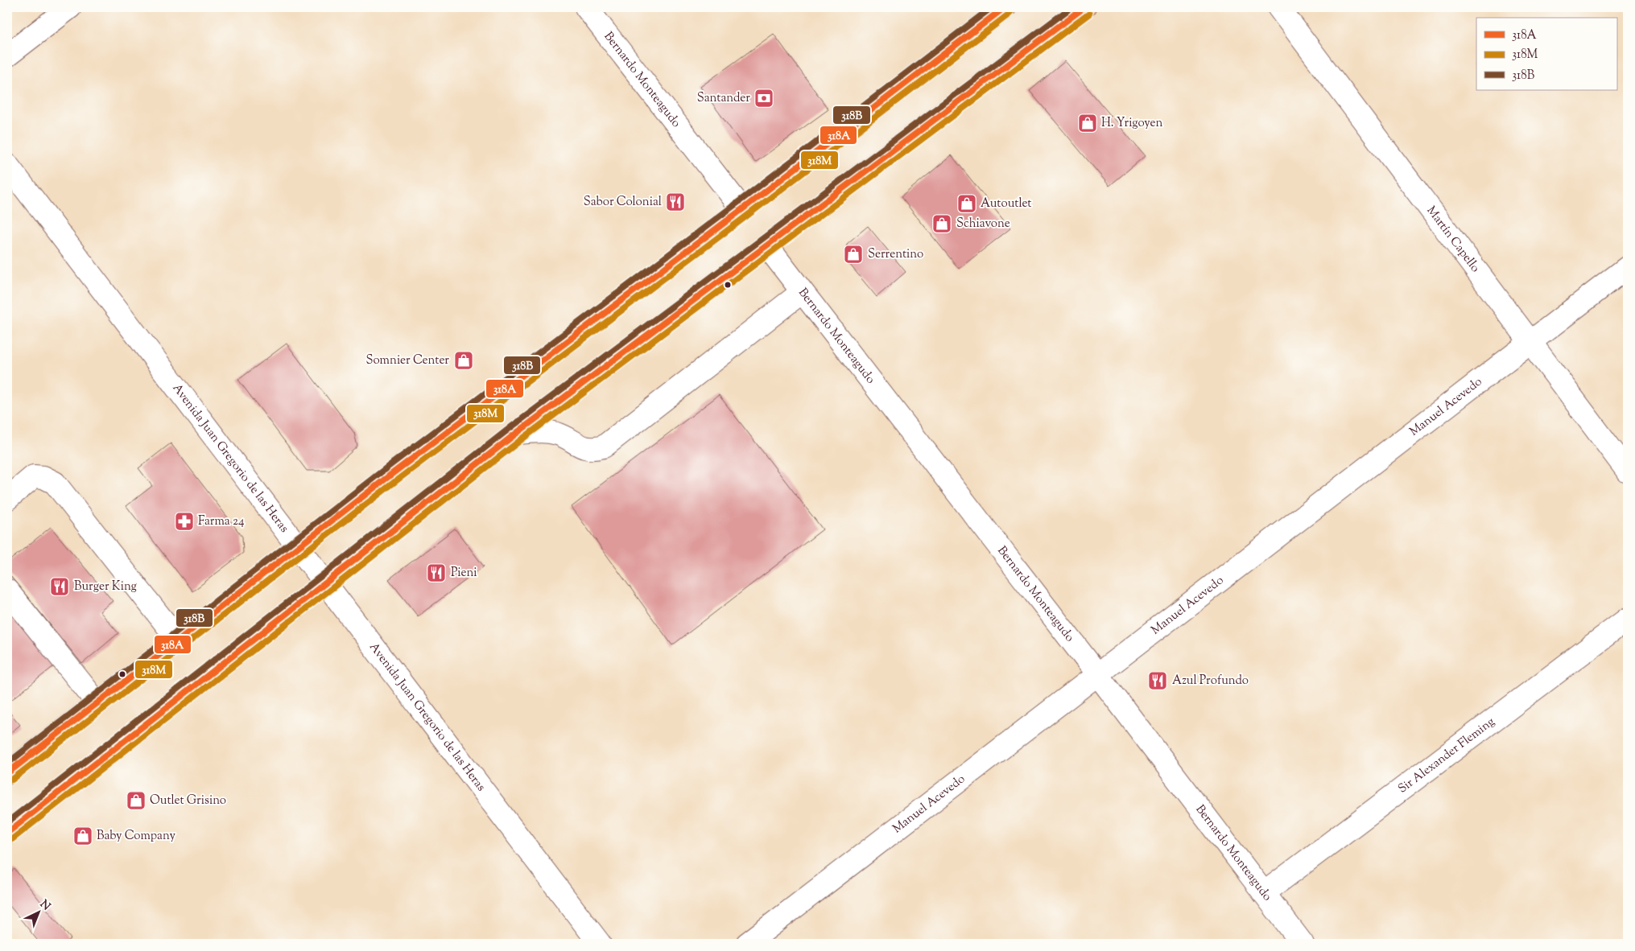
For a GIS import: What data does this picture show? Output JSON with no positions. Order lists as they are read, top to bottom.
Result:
{
  "streets": {
    "street": [
      "Bernardo Monteagudo",
      "Martín Capello",
      "Manuel Acevedo",
      "Avenida Juan Gregorio de las Heras",
      "Sir Alexander Fleming"
    ]
  },
  "crossings": [
    ["Bernardo Monteagudo", "Manuel Acevedo"],
    ["Bernardo Monteagudo", "Sir Alexander Fleming"],
    ["Martín Capello", "Manuel Acevedo"]
  ],
  "places": {
    "bank": ["Santander"],
    "shop": [
      "H. Yrigoyen",
      "Autoutlet",
      "Schiavone",
      "Serrentino",
      "Somnier Center",
      "Outlet Grisino",
      "Baby Company"
    ],
    "restaurant": [
      "Sabor Colonial",
      "Pieni",
      "Burger King",
      "Azul Profundo"
    ],
    "pharmacy": ["Farma 24"]
  },
  "lines": ["transit line 318A", "transit line 318B", "transit line 318M"],
  "legend": ["318A", "318M", "318B"],
  "north": "top right"
}
